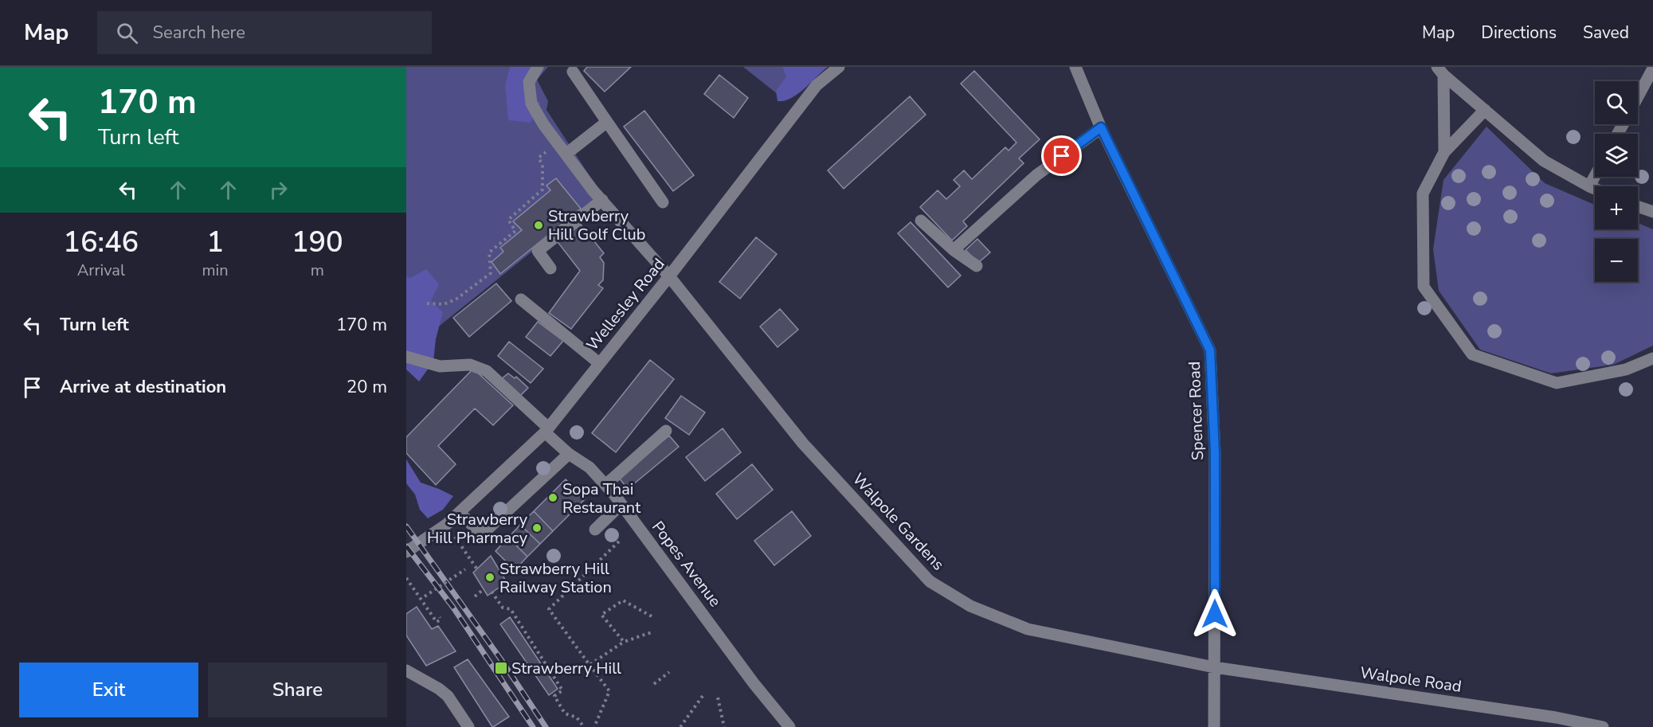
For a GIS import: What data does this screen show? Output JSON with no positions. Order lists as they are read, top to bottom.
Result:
{
  "streets": {
    "street": [
      "Wellesley Road",
      "Spencer Road",
      "Walpole Gardens",
      "Popes Avenue",
      "Walpole Road"
    ]
  },
  "crossings": [
    ["Wellesley Road", "Walpole Gardens"],
    ["Wellesley Road", "Popes Avenue"],
    ["Spencer Road", "Walpole Gardens"],
    ["Spencer Road", "Walpole Road"],
    ["Walpole Gardens", "Walpole Road"]
  ],
  "places": {
    "other": [
      "Strawberry Hill Golf Club",
      "Sopa Thai Restaurant",
      "Strawberry Hill Pharmacy",
      "Strawberry Hill Railway Station"
    ],
    "transit": ["Strawberry Hill"]
  },
  "page": {
    "header": "Map",
    "search": "Search here",
    "nav": ["Map", "Directions", "Saved"],
    "turn": ["170 m", "Turn left"],
    "map_buttons": ["+", "−"],
    "eta": [
      "16:46",
      "Arrival",
      "1",
      "min",
      "190",
      "m"
    ],
    "list": [
      {
        "name": "Turn left",
        "value": "170 m"
      },
      {
        "name": "Arrive at destination",
        "value": "20 m"
      }
    ],
    "buttons": ["Exit", "Share"]
  }
}
